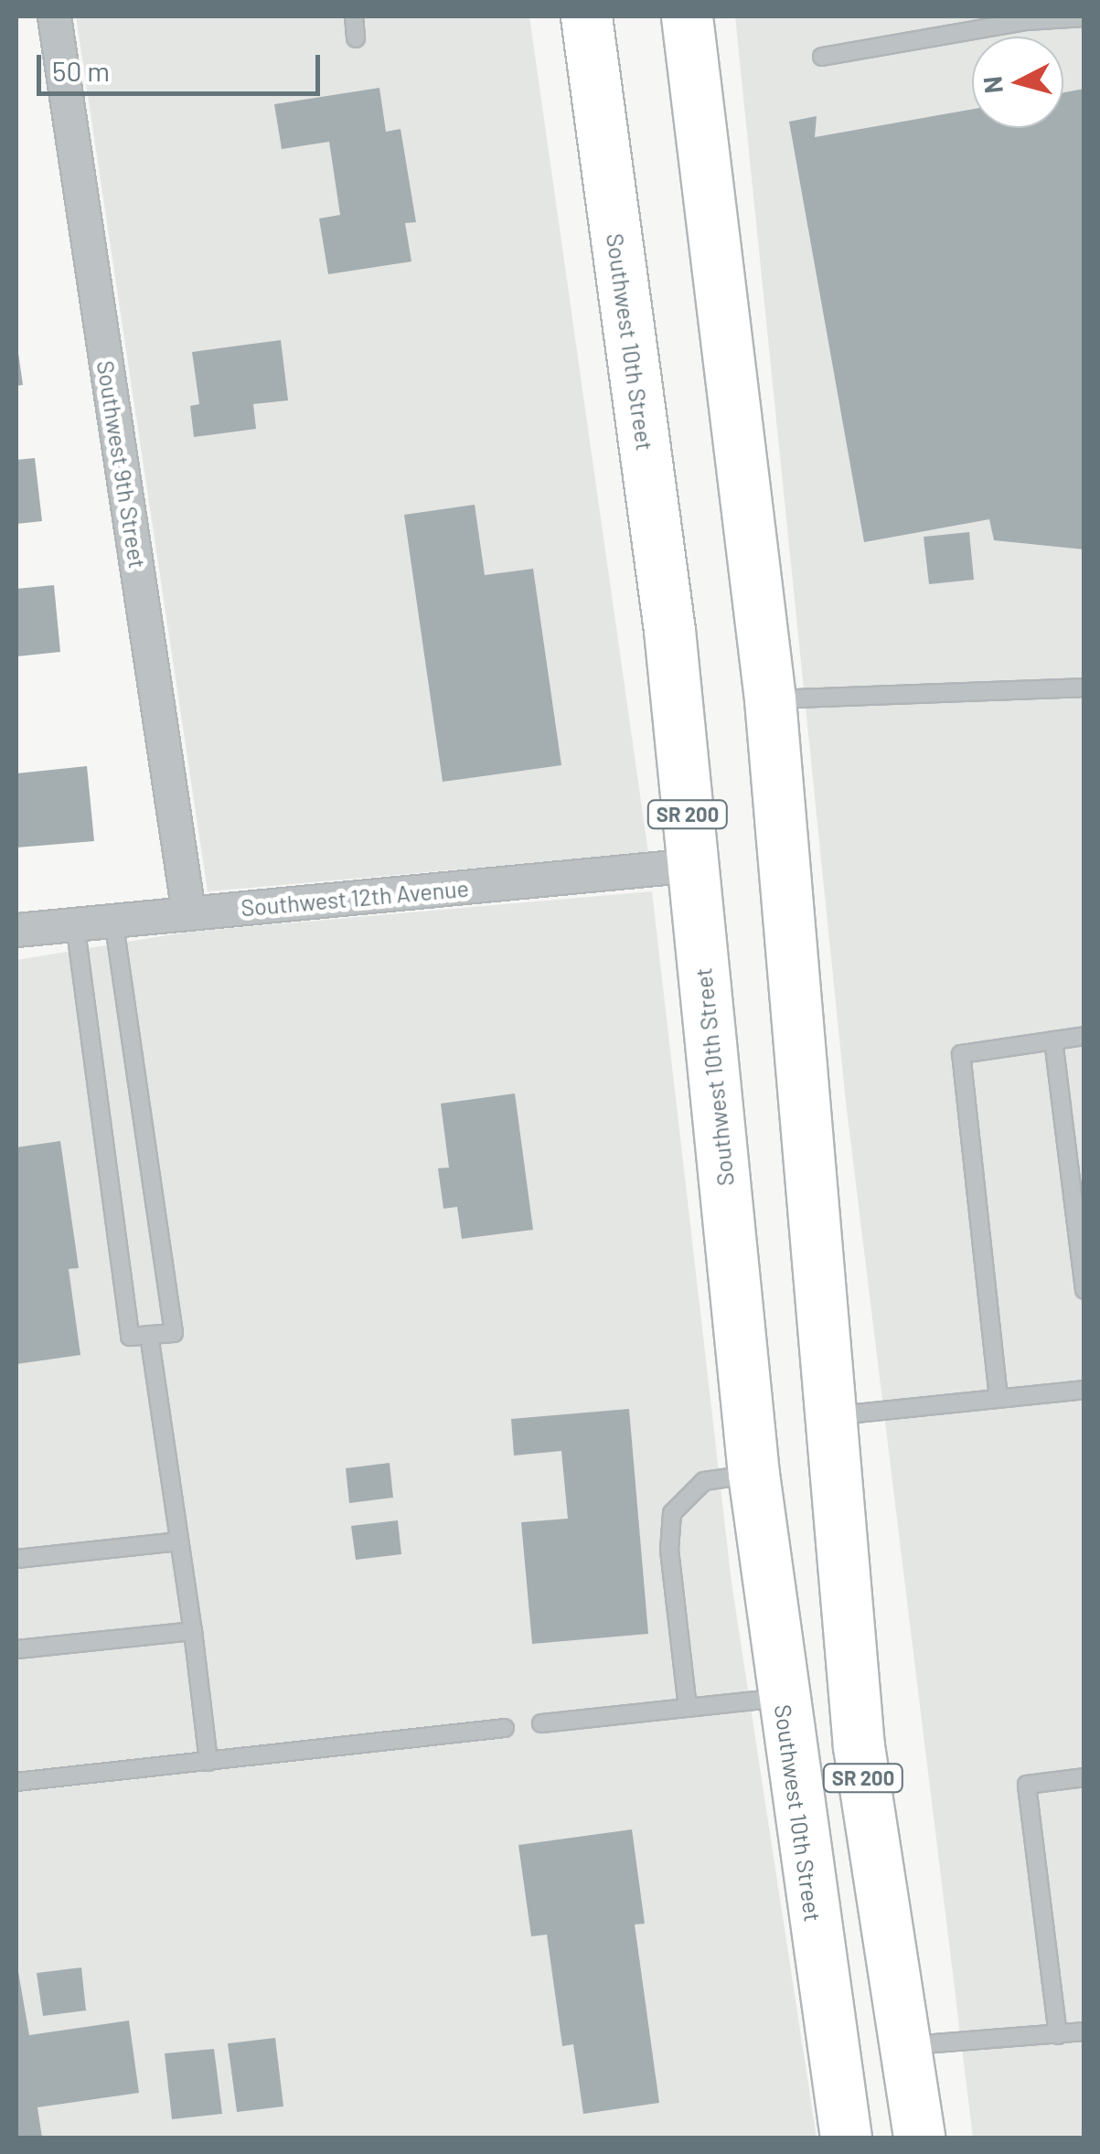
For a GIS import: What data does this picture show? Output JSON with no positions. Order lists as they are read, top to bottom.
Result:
{
  "streets": {
    "main road": ["Southwest 10th Street", "SR 200"],
    "street": ["Southwest 9th Street", "Southwest 12th Avenue"]
  },
  "crossings": [
    ["Southwest 10th Street", "Southwest 12th Avenue"],
    ["Southwest 9th Street", "Southwest 12th Avenue"]
  ],
  "scale_bar": "50 m",
  "north": "left"
}
